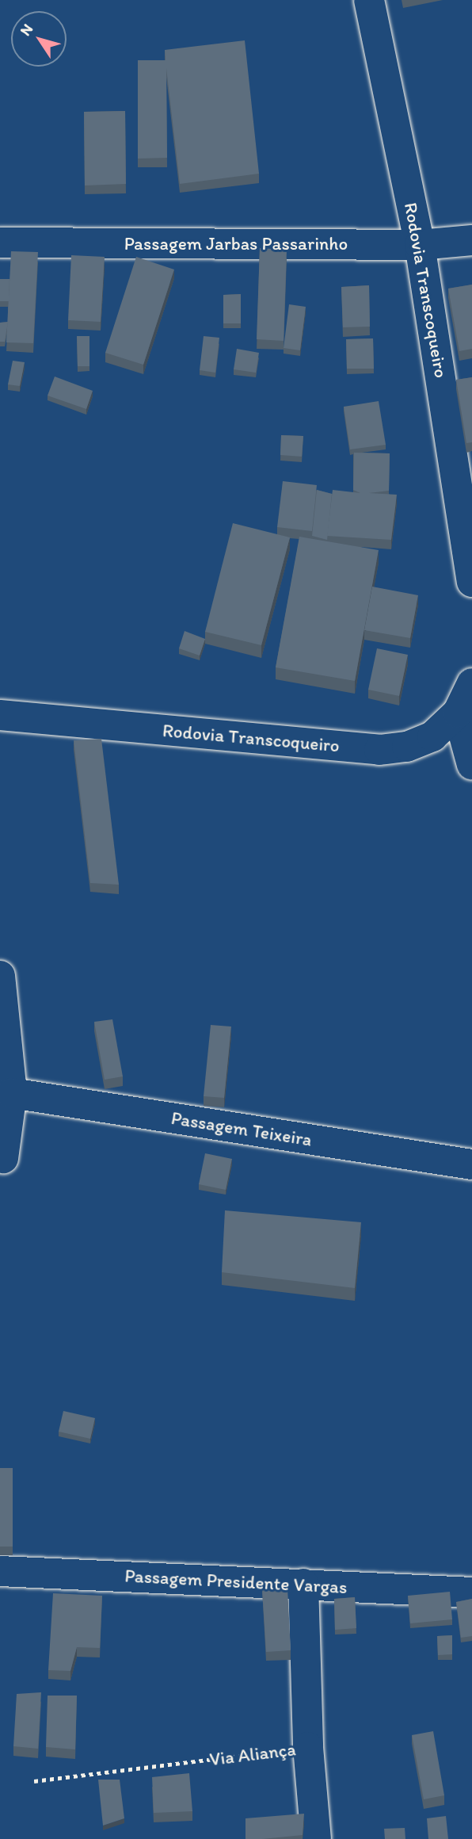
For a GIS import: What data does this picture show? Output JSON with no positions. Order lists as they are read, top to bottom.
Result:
{
  "streets": {
    "street": [
      "Passagem Jarbas Passarinho",
      "Rodovia Transcoqueiro",
      "Passagem Teixeira",
      "Passagem Presidente Vargas",
      "Via Aliança"
    ]
  },
  "crossings": [
    ["Passagem Jarbas Passarinho", "Rodovia Transcoqueiro"],
    ["Passagem Presidente Vargas", "Via Aliança"]
  ],
  "north": "top left"
}
